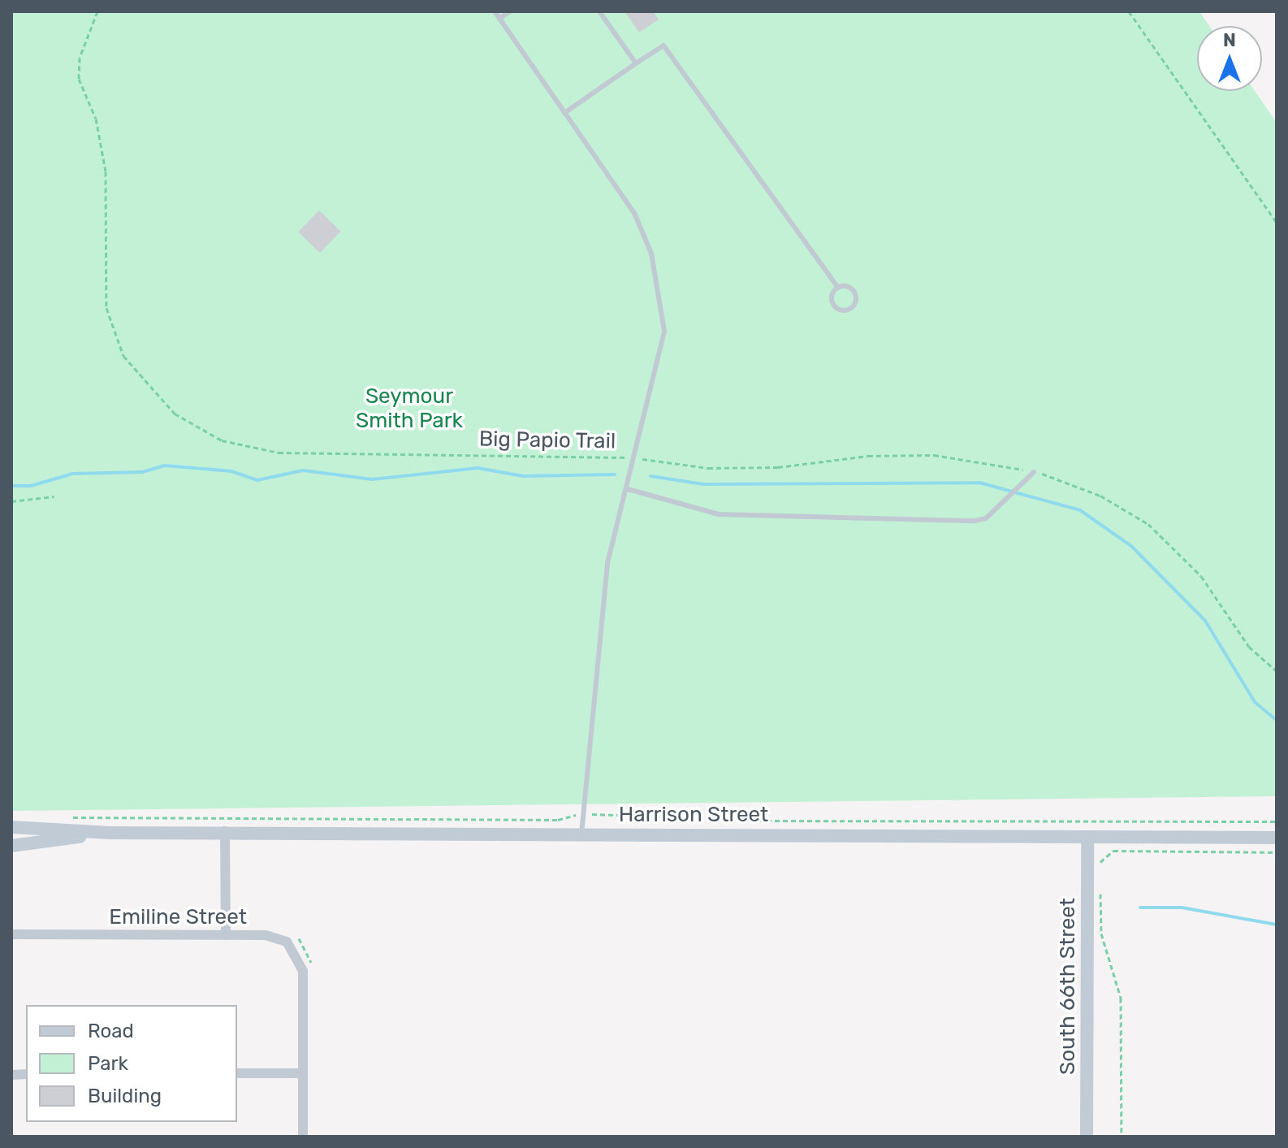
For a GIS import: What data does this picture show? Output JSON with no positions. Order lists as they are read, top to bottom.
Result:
{
  "streets": {
    "main road": ["Harrison Street", "South 66th Street"],
    "street": ["Emiline Street"],
    "path": ["Big Papio Trail"]
  },
  "crossings": [
    ["Harrison Street", "South 66th Street"]
  ],
  "parks": ["Seymour Smith Park"],
  "legend": ["Road", "Park", "Building"],
  "north": "top"
}
